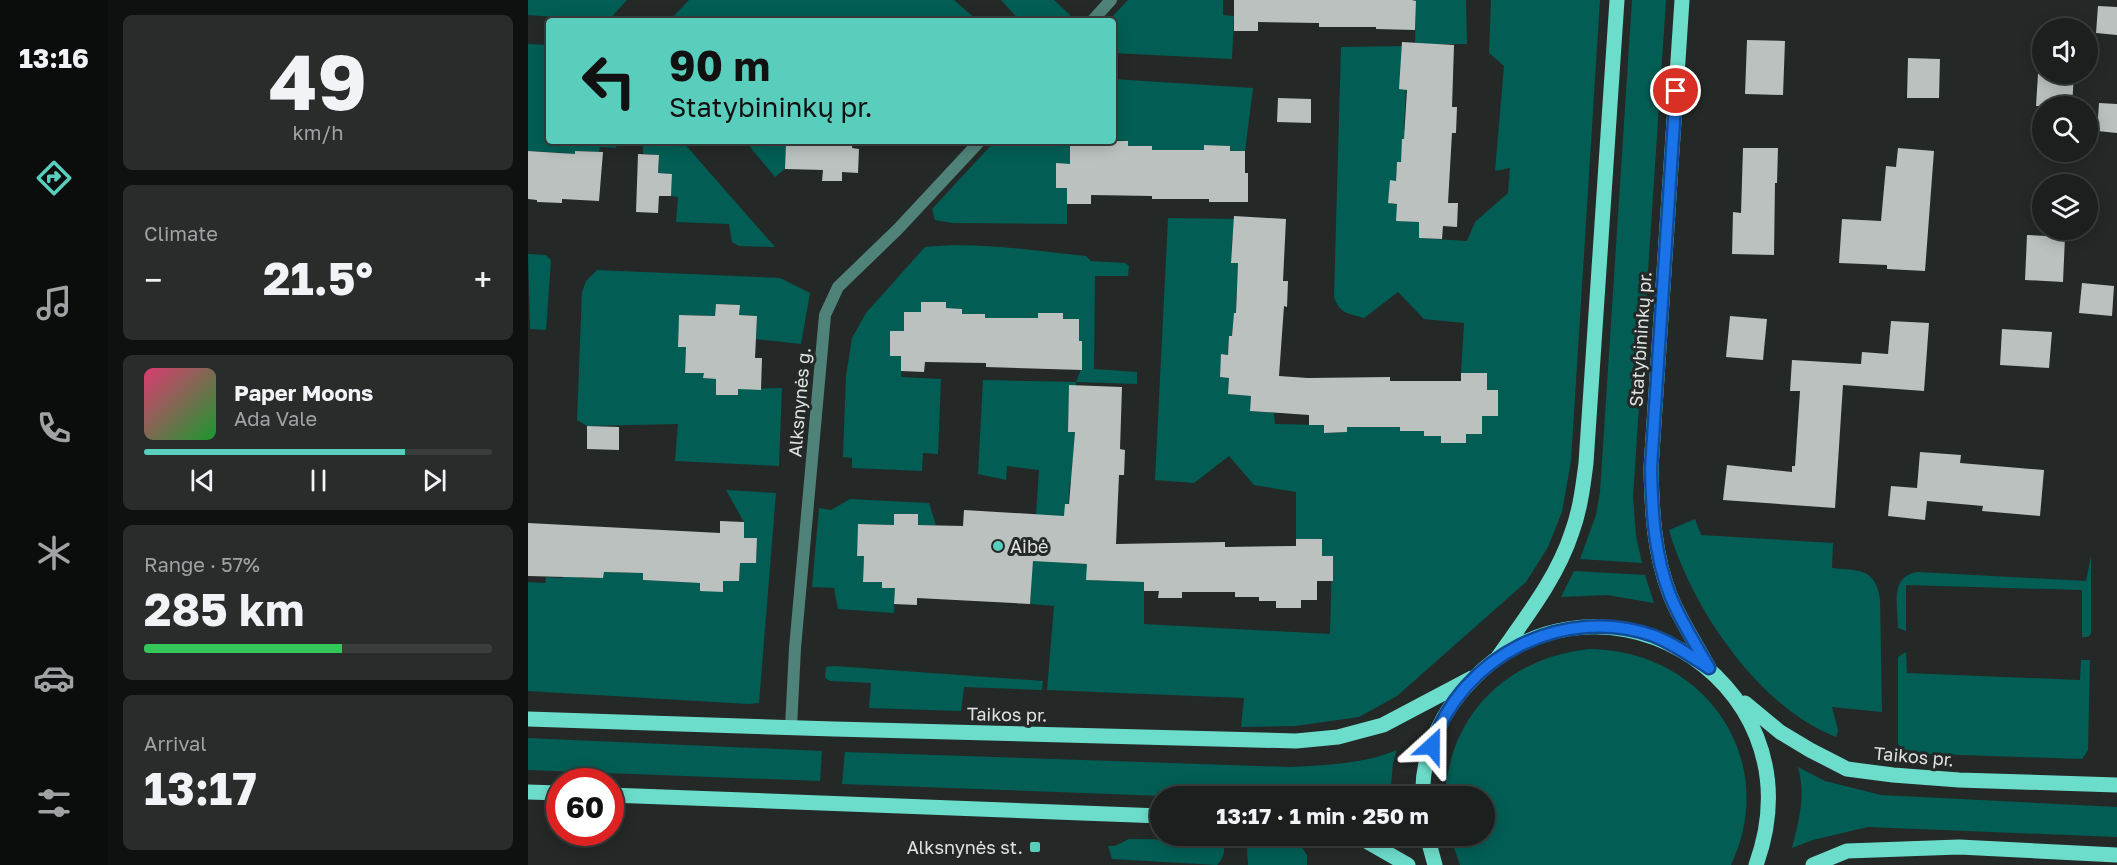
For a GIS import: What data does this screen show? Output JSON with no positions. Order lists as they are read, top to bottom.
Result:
{
  "streets": {
    "main road": ["Statybininkų pr.", "Taikos pr."],
    "street": ["Alksnynės g."]
  },
  "crossings": [
    ["Alksnynės g.", "Taikos pr."]
  ],
  "places": {
    "other": ["Aibė"],
    "transit": ["Alksnynės st."]
  },
  "page": {
    "tabs": "13:16",
    "tile": [
      ["49", "km/h"],
      "Climate",
      ["Range · 57%", "285 km"],
      ["Arrival", "13:17"]
    ],
    "turn": ["90 m", "Statybininkų pr."],
    "heat": ["−", "21.5°", "+"],
    "song": ["Paper Moons", "Ada Vale"],
    "limit": "60",
    "trip": "13:17 · 1 min · 250 m"
  }
}
